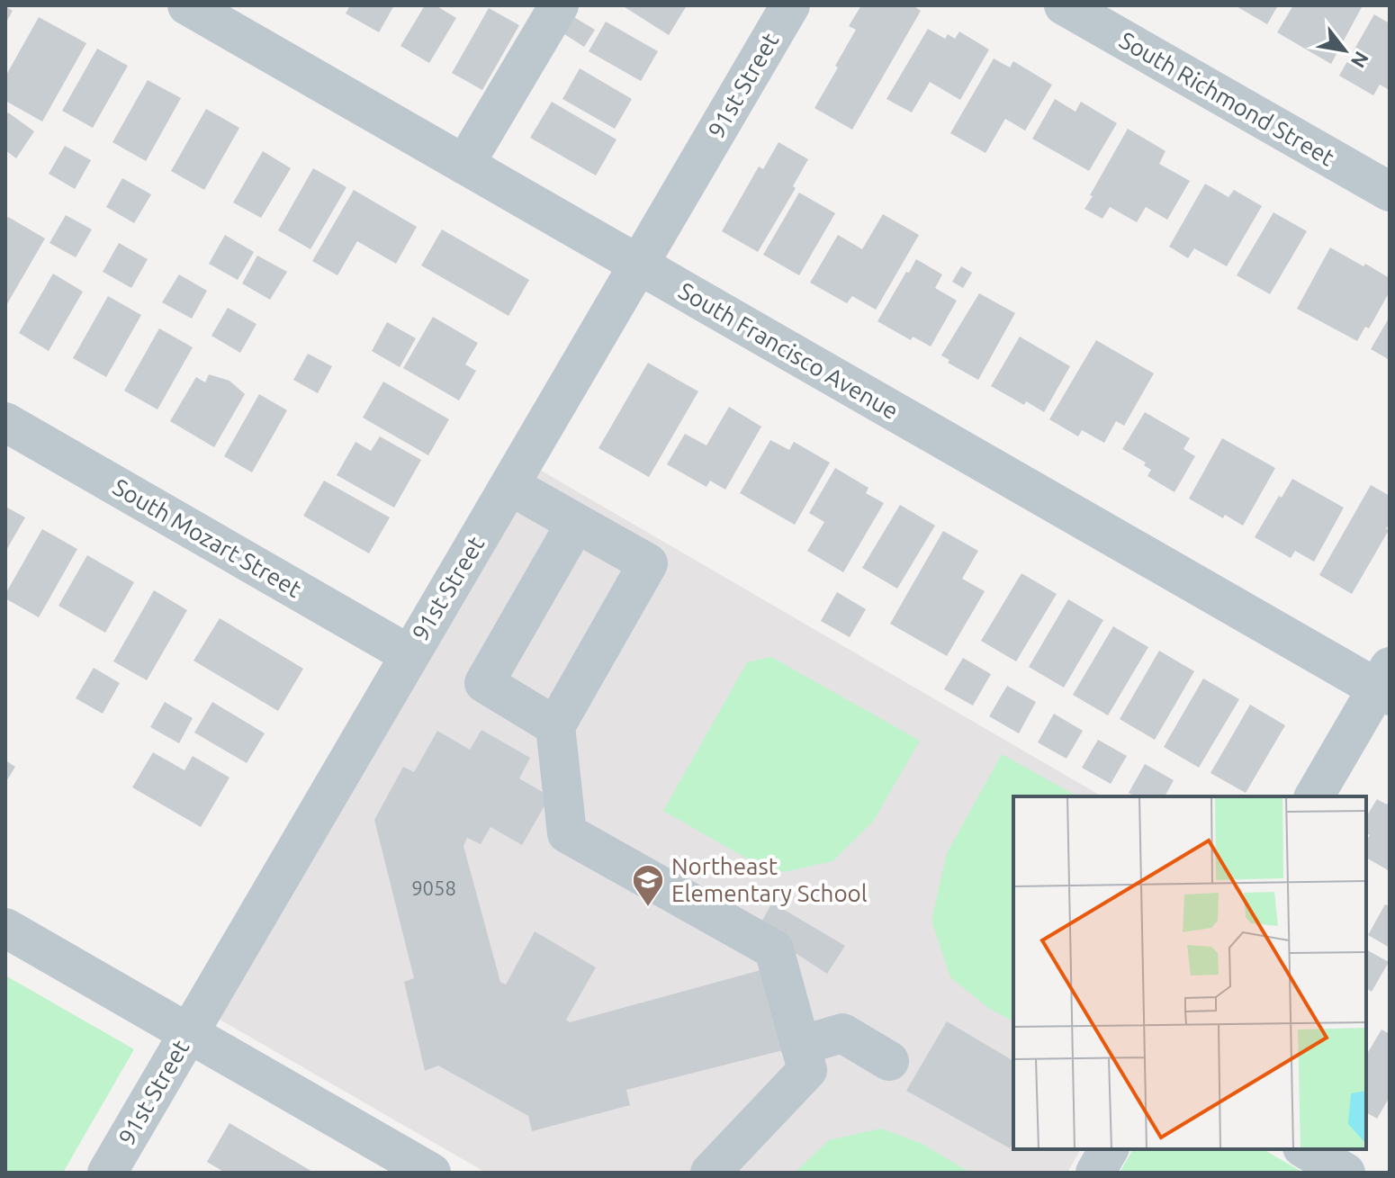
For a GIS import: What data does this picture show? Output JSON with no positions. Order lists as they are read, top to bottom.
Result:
{
  "streets": {
    "street": [
      "91st Street",
      "South Richmond Street",
      "South Francisco Avenue",
      "South Mozart Street"
    ]
  },
  "crossings": [
    ["91st Street", "South Francisco Avenue"],
    ["91st Street", "South Mozart Street"]
  ],
  "places": {
    "school or university": ["Northeast Elementary School"]
  },
  "house_numbers": ["9058"],
  "north": "bottom right"
}
